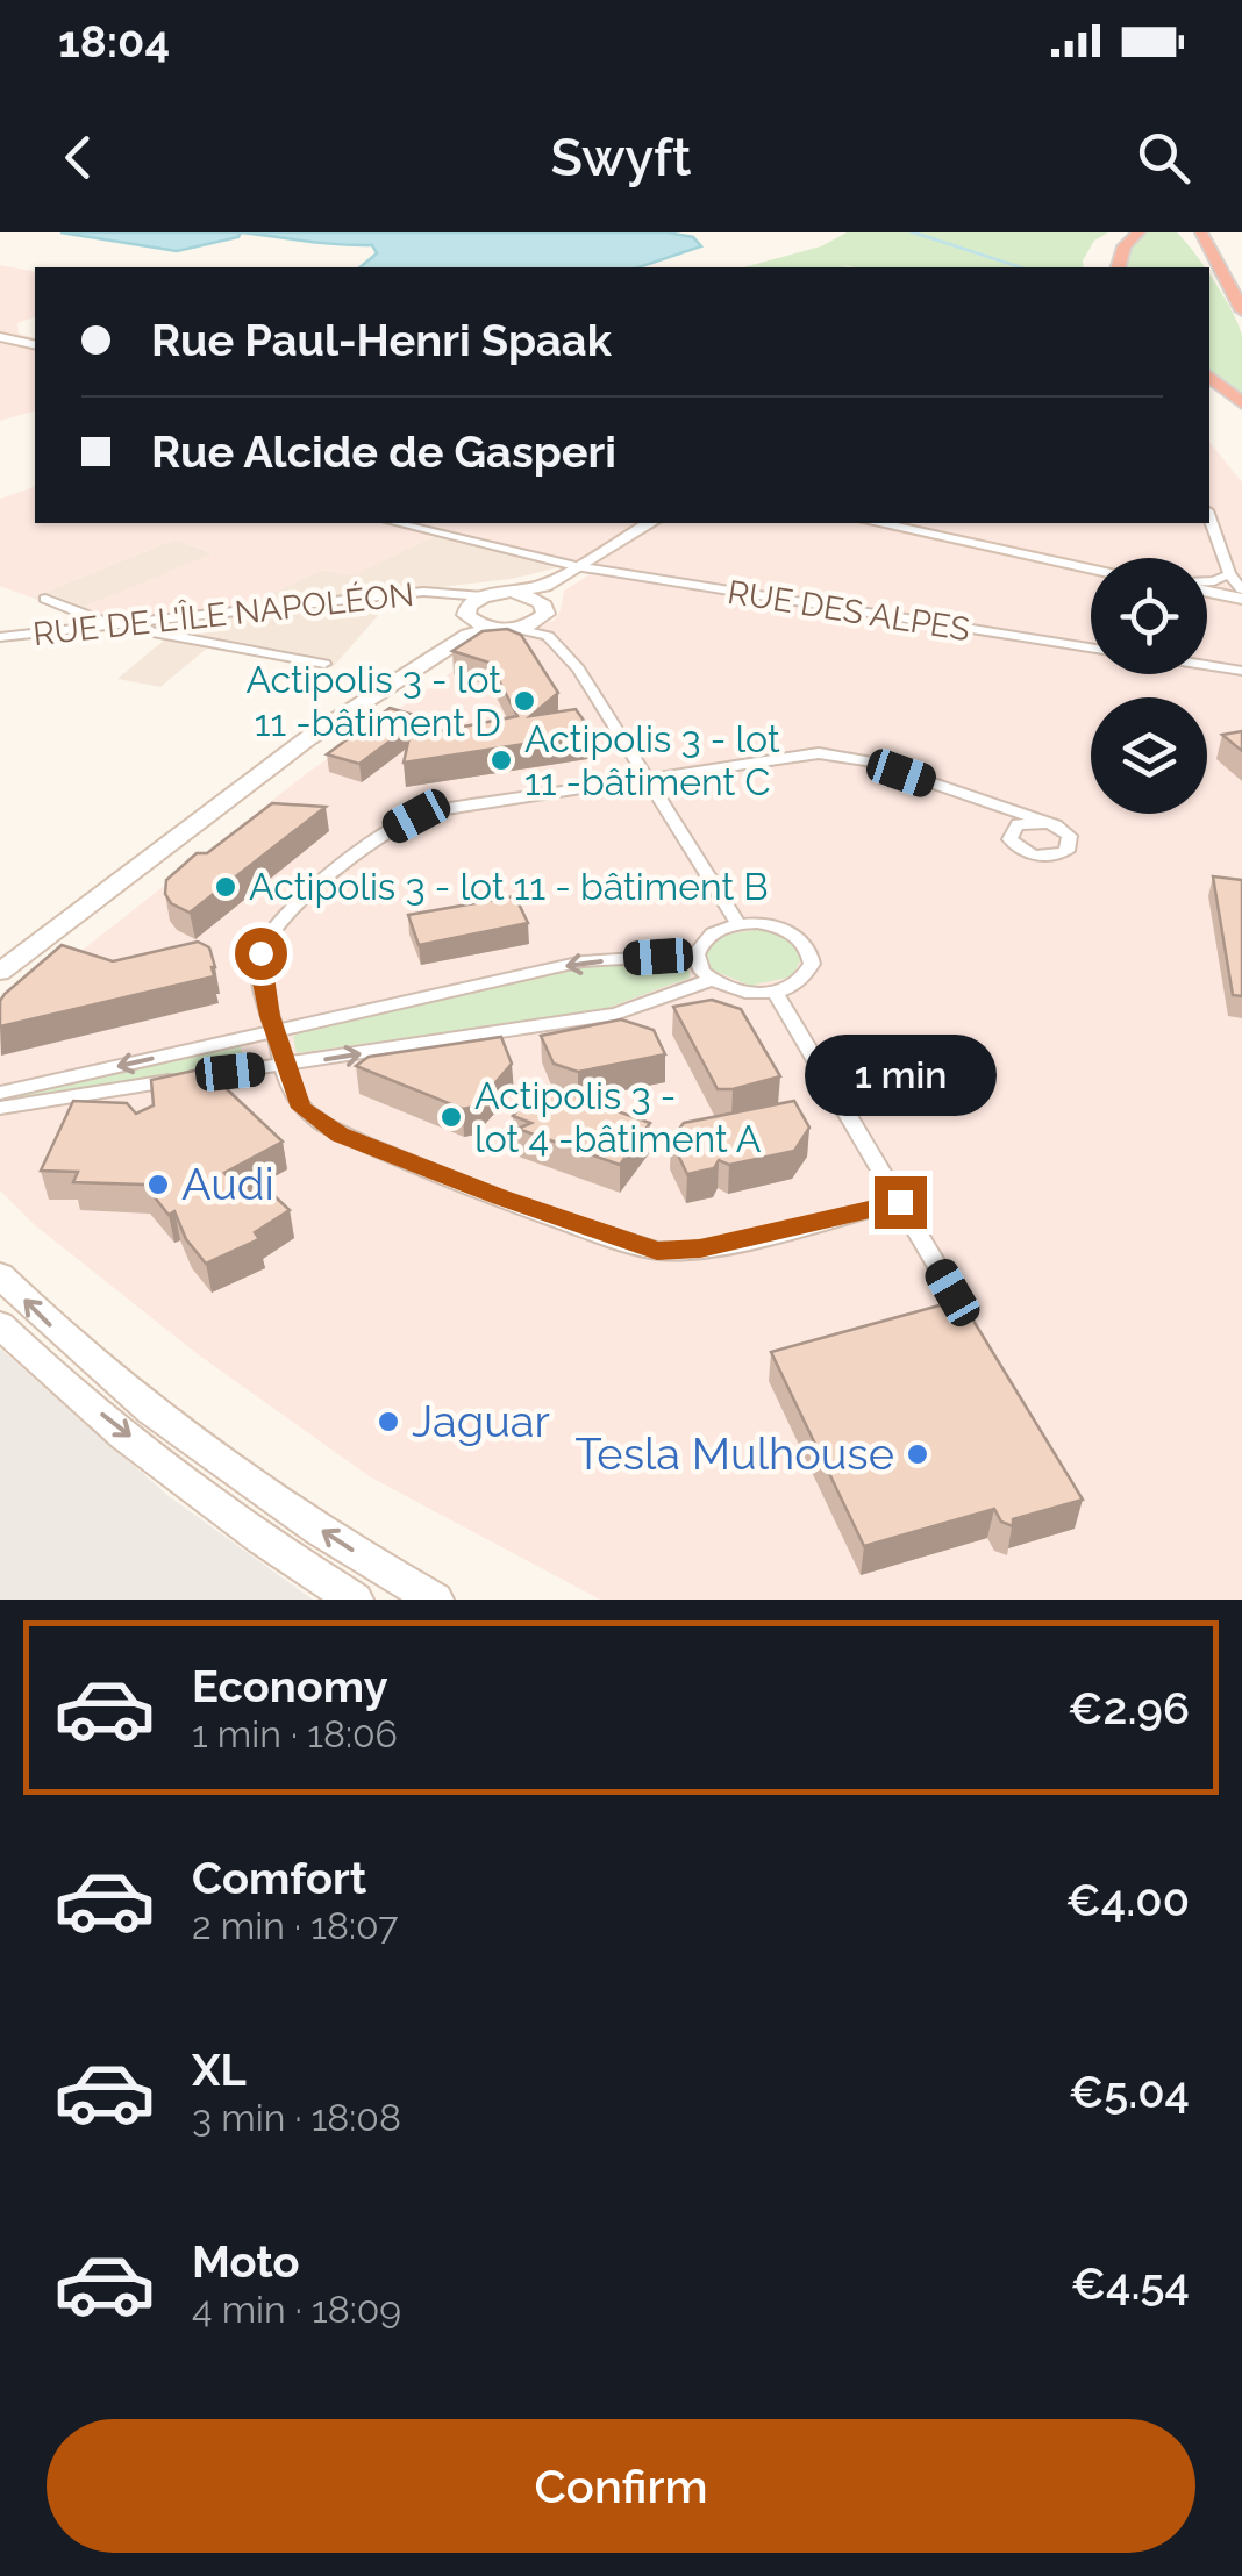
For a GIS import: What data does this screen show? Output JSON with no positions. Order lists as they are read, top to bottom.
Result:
{
  "streets": {
    "street": ["RUE DES ALPES", "RUE DE L'ÎLE NAPOLÉON"]
  },
  "places": [
    "Actipolis 3 - lot 11 -bâtiment D",
    "Actipolis 3 - lot 11 -bâtiment C",
    "Actipolis 3 - lot 11 - bâtiment B",
    "Actipolis 3 - lot 4 -bâtiment A",
    "Audi",
    "Jaguar",
    "Tesla Mulhouse"
  ],
  "page": {
    "status": "18:04",
    "header": "Swyft",
    "banner": ["Rue Paul-Henri Spaak", "Rue Alcide de Gasperi"],
    "bubble": "1 min",
    "list": [
      {
        "name": "Economy",
        "note": "1 min · 18:06",
        "value": "€2.96"
      },
      {
        "name": "Comfort",
        "note": "2 min · 18:07",
        "value": "€4.00"
      },
      {
        "name": "XL",
        "note": "3 min · 18:08",
        "value": "€5.04"
      },
      {
        "name": "Moto",
        "note": "4 min · 18:09",
        "value": "€4.54"
      }
    ],
    "buttons": "Confirm"
  }
}
